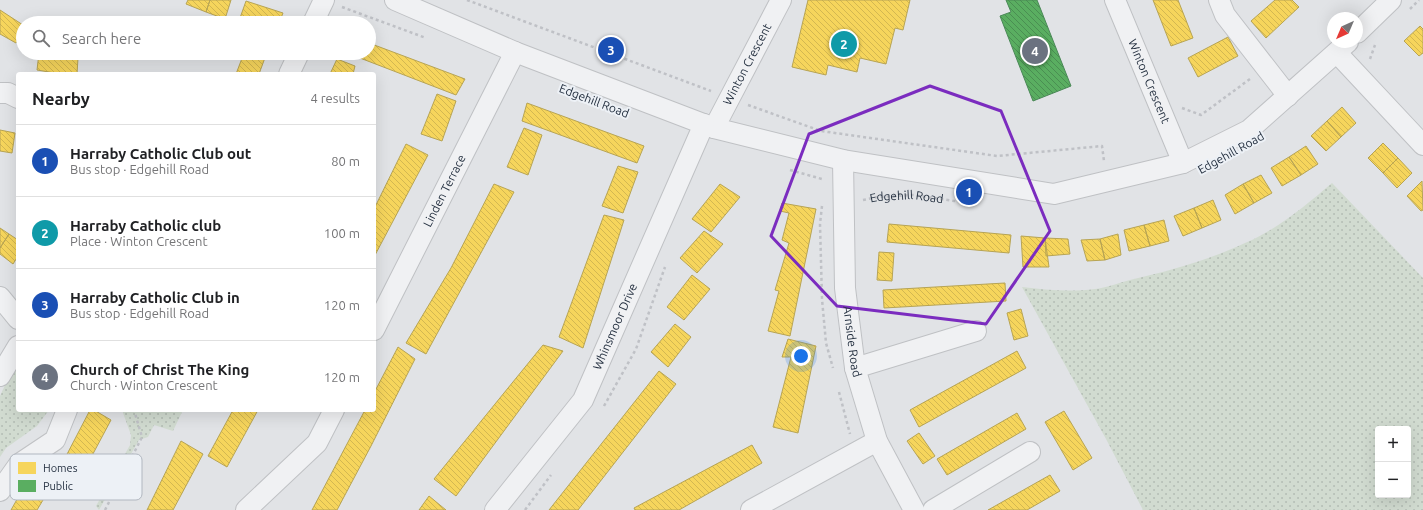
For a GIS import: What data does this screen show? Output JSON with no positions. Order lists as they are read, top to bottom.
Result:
{
  "streets": {
    "street": [
      "Winton Crescent",
      "Edgehill Road",
      "Linden Terrace",
      "Whinsmoor Drive",
      "Arnside Road"
    ]
  },
  "crossings": [
    ["Winton Crescent", "Edgehill Road"],
    ["Winton Crescent", "Whinsmoor Drive"],
    ["Edgehill Road", "Linden Terrace"],
    ["Edgehill Road", "Whinsmoor Drive"],
    ["Edgehill Road", "Arnside Road"]
  ],
  "legend": ["Homes", "Public"],
  "north": "bottom left",
  "page": {
    "search": "Search here",
    "pins": [
      "2",
      "3",
      "4",
      "1"
    ],
    "heading": ["Nearby", "4 results"],
    "list": [
      {
        "mark": "1",
        "name": "Harraby Catholic Club out",
        "note": "Bus stop · Edgehill Road",
        "value": "80 m"
      },
      {
        "mark": "2",
        "name": "Harraby Catholic club",
        "note": "Place · Winton Crescent",
        "value": "100 m"
      },
      {
        "mark": "3",
        "name": "Harraby Catholic Club in",
        "note": "Bus stop · Edgehill Road",
        "value": "120 m"
      },
      {
        "mark": "4",
        "name": "Church of Christ The King",
        "note": "Church · Winton Crescent",
        "value": "120 m"
      }
    ],
    "map_buttons": ["+", "−"]
  }
}
